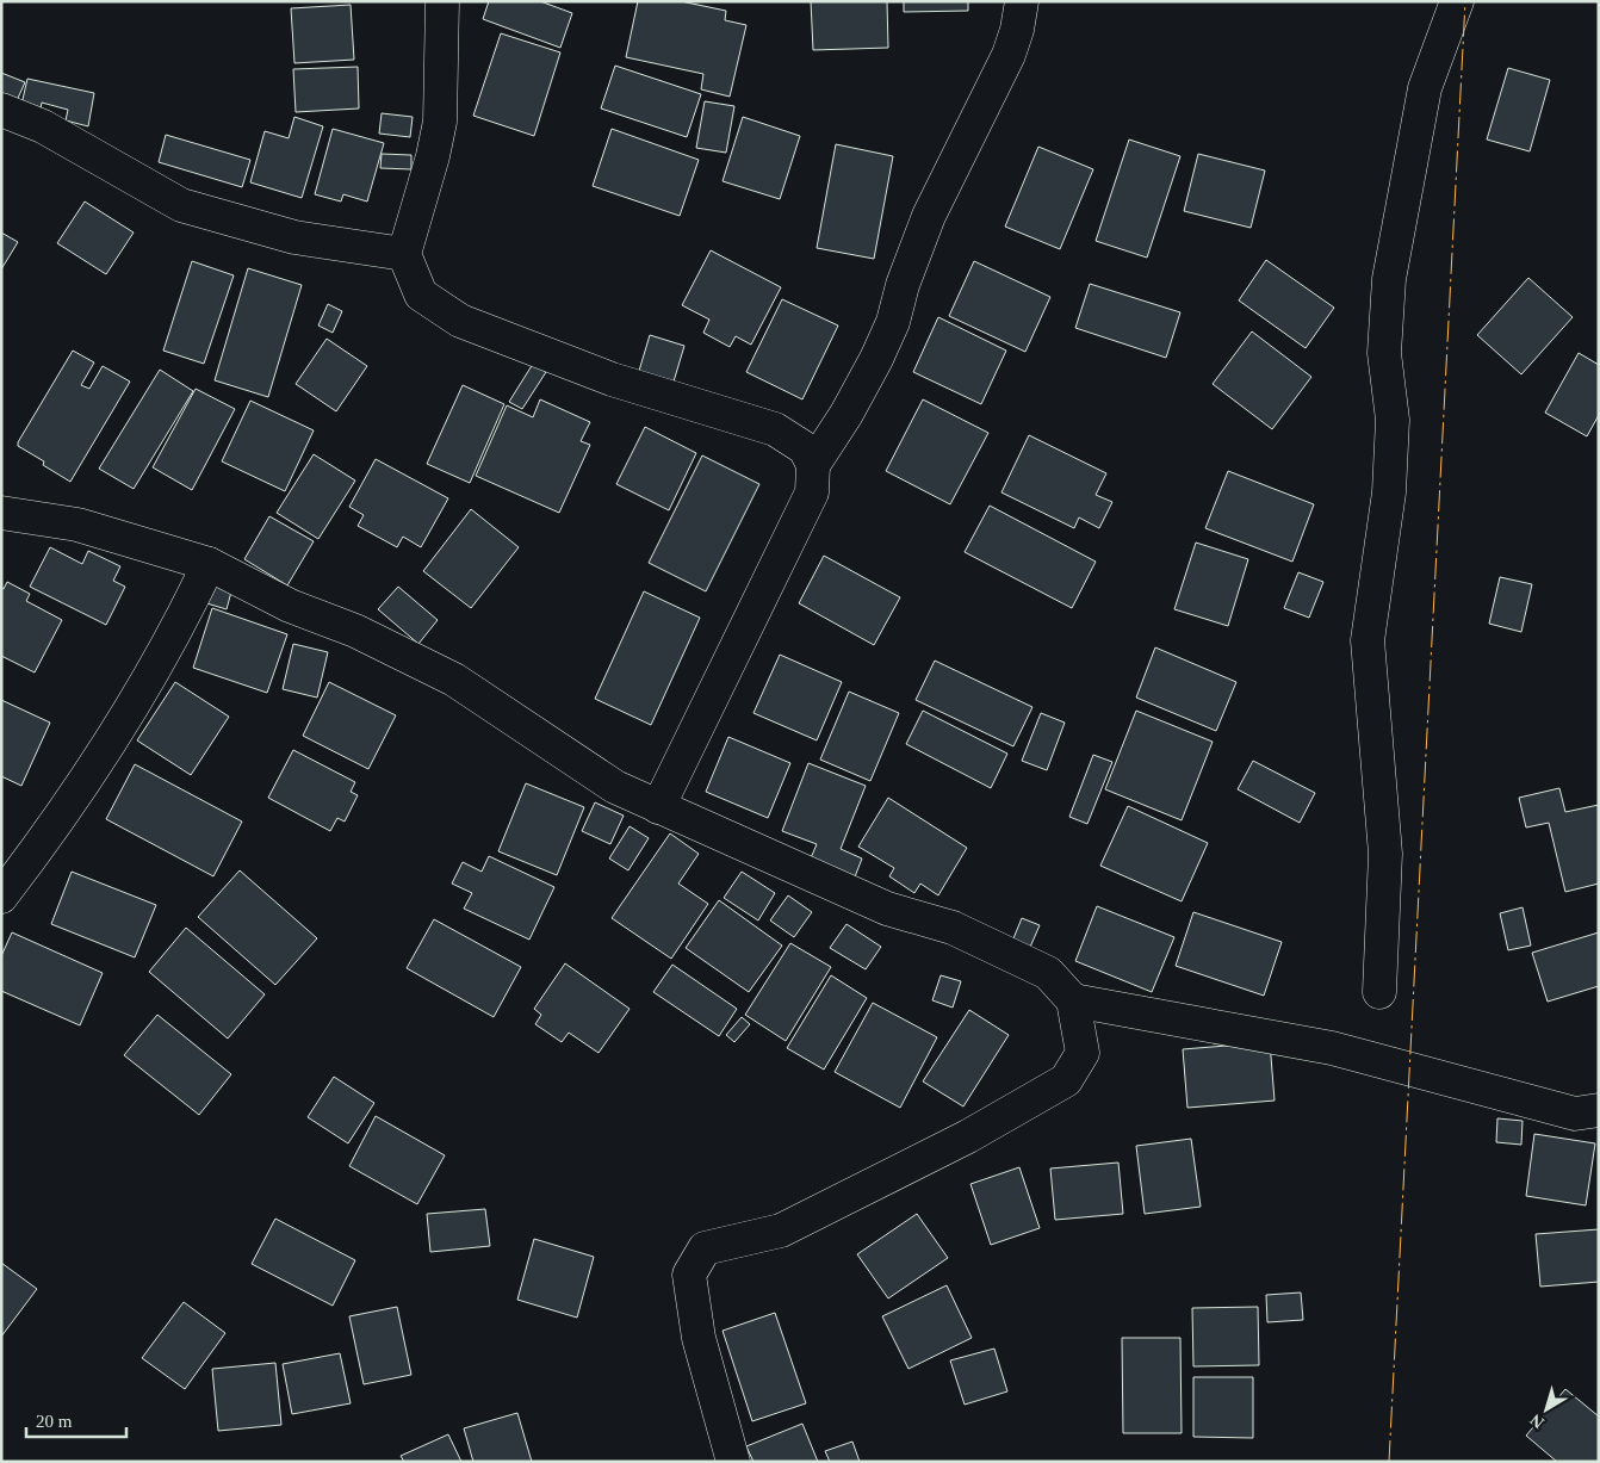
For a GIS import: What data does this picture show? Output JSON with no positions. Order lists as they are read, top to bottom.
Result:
{
  "scale_bar": "20 m",
  "north": "bottom left"
}
